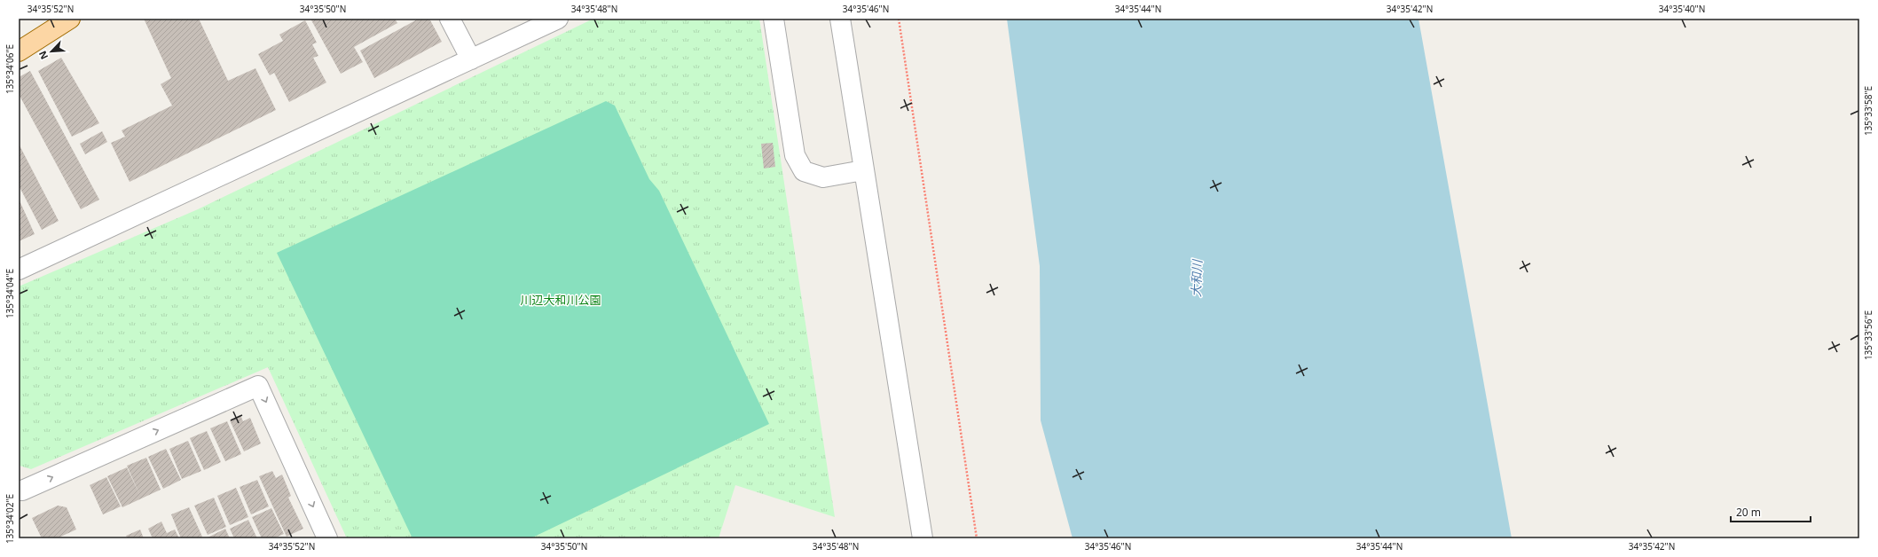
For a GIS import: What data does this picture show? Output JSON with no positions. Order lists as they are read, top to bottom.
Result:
{
  "water": ["大和川"],
  "parks": ["川辺大和川公園"],
  "scale_bar": "20 m",
  "north": "bottom left",
  "coordinates": [
    "34°35'52\"N",
    "34°35'50\"N",
    "34°35'48\"N",
    "34°35'46\"N",
    "34°35'44\"N",
    "34°35'42\"N",
    "34°35'40\"N",
    "135°34'06\"E",
    "135°33'58\"E",
    "135°34'04\"E",
    "135°33'56\"E",
    "135°34'02\"E"
  ]
}
